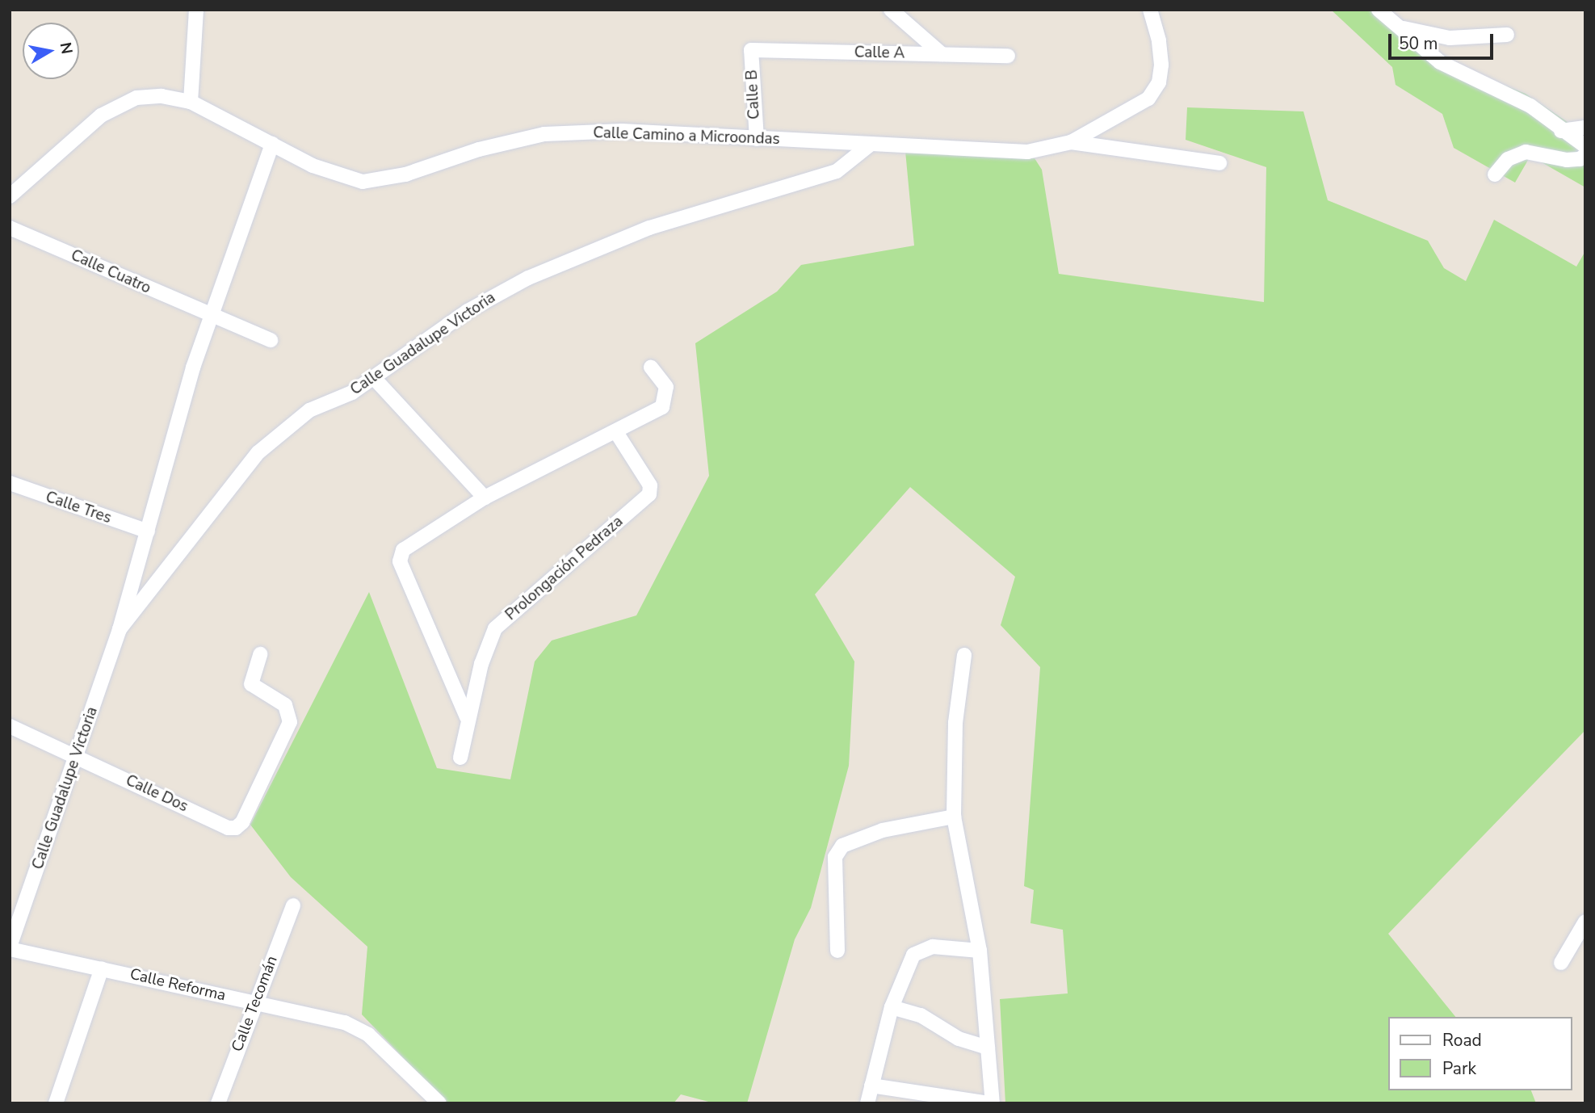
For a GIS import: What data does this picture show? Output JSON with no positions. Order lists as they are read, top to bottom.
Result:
{
  "streets": {
    "street": [
      "Calle A",
      "Calle B",
      "Calle Camino a Microondas",
      "Calle Cuatro",
      "Calle Guadalupe Victoria",
      "Calle Tres",
      "Prolongación Pedraza",
      "Calle Dos",
      "Calle Reforma",
      "Calle Tecomán"
    ]
  },
  "crossings": [
    ["Calle A", "Calle B"],
    ["Calle B", "Calle Camino a Microondas"],
    ["Calle Camino a Microondas", "Calle Guadalupe Victoria"],
    ["Calle Cuatro", "Calle Guadalupe Victoria"],
    ["Calle Guadalupe Victoria", "Calle Tres"],
    ["Calle Guadalupe Victoria", "Calle Dos"],
    ["Calle Guadalupe Victoria", "Calle Reforma"],
    ["Calle Reforma", "Calle Tecomán"]
  ],
  "legend": ["Road", "Park"],
  "scale_bar": "50 m",
  "north": "right"
}
